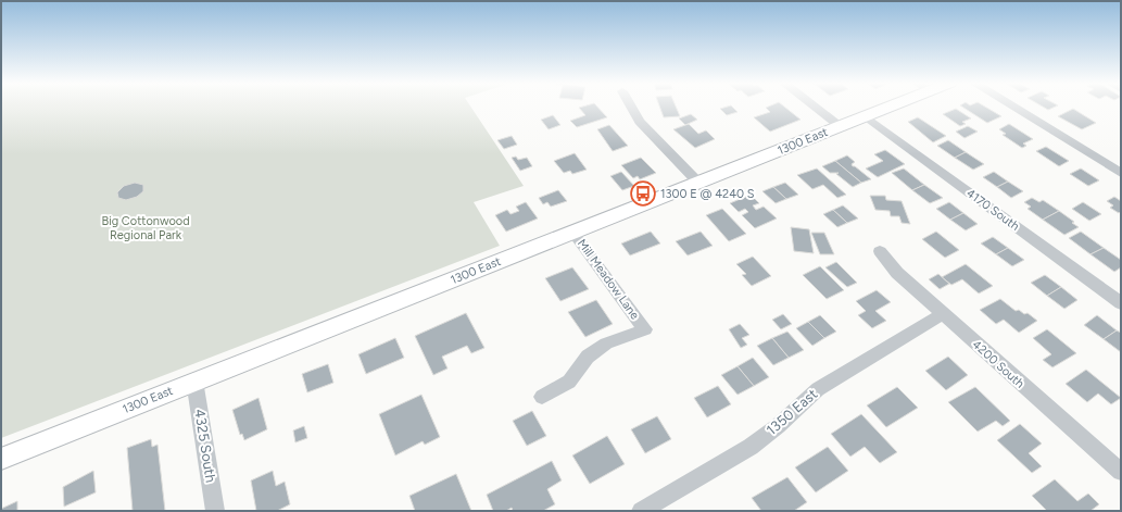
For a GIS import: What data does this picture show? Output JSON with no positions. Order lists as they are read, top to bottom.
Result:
{
  "streets": {
    "main road": ["1300 East"],
    "street": [
      "4170 South",
      "Mill Meadow Lane",
      "4200 South",
      "1350 East",
      "4325 South"
    ]
  },
  "crossings": [
    ["1300 East", "4170 South"],
    ["1300 East", "Mill Meadow Lane"],
    ["1300 East", "4325 South"],
    ["4200 South", "1350 East"]
  ],
  "parks": ["Big Cottonwood Regional Park"],
  "places": {
    "bus stop": ["1300 E @ 4240 S"]
  }
}
